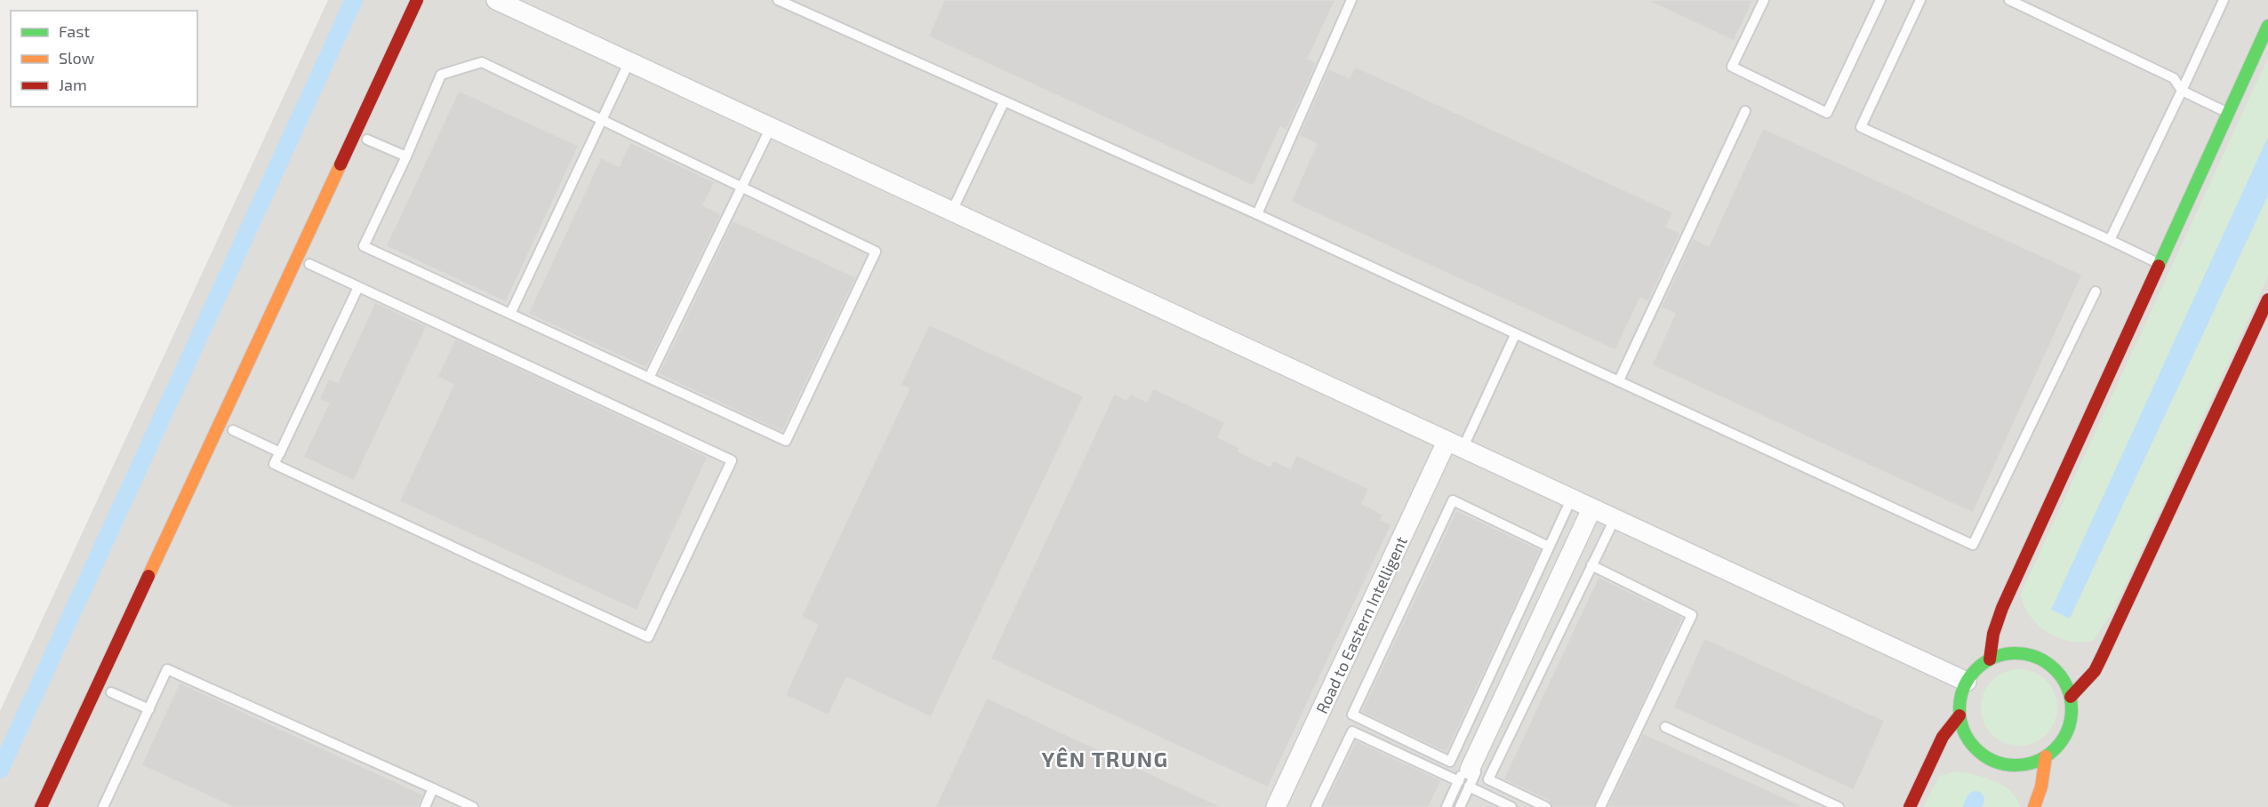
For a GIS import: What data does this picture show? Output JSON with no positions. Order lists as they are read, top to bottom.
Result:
{
  "streets": {
    "street": ["Road to Eastern Intelligent"]
  },
  "districts": ["YÊN TRUNG"],
  "legend": ["Fast", "Slow", "Jam"]
}
